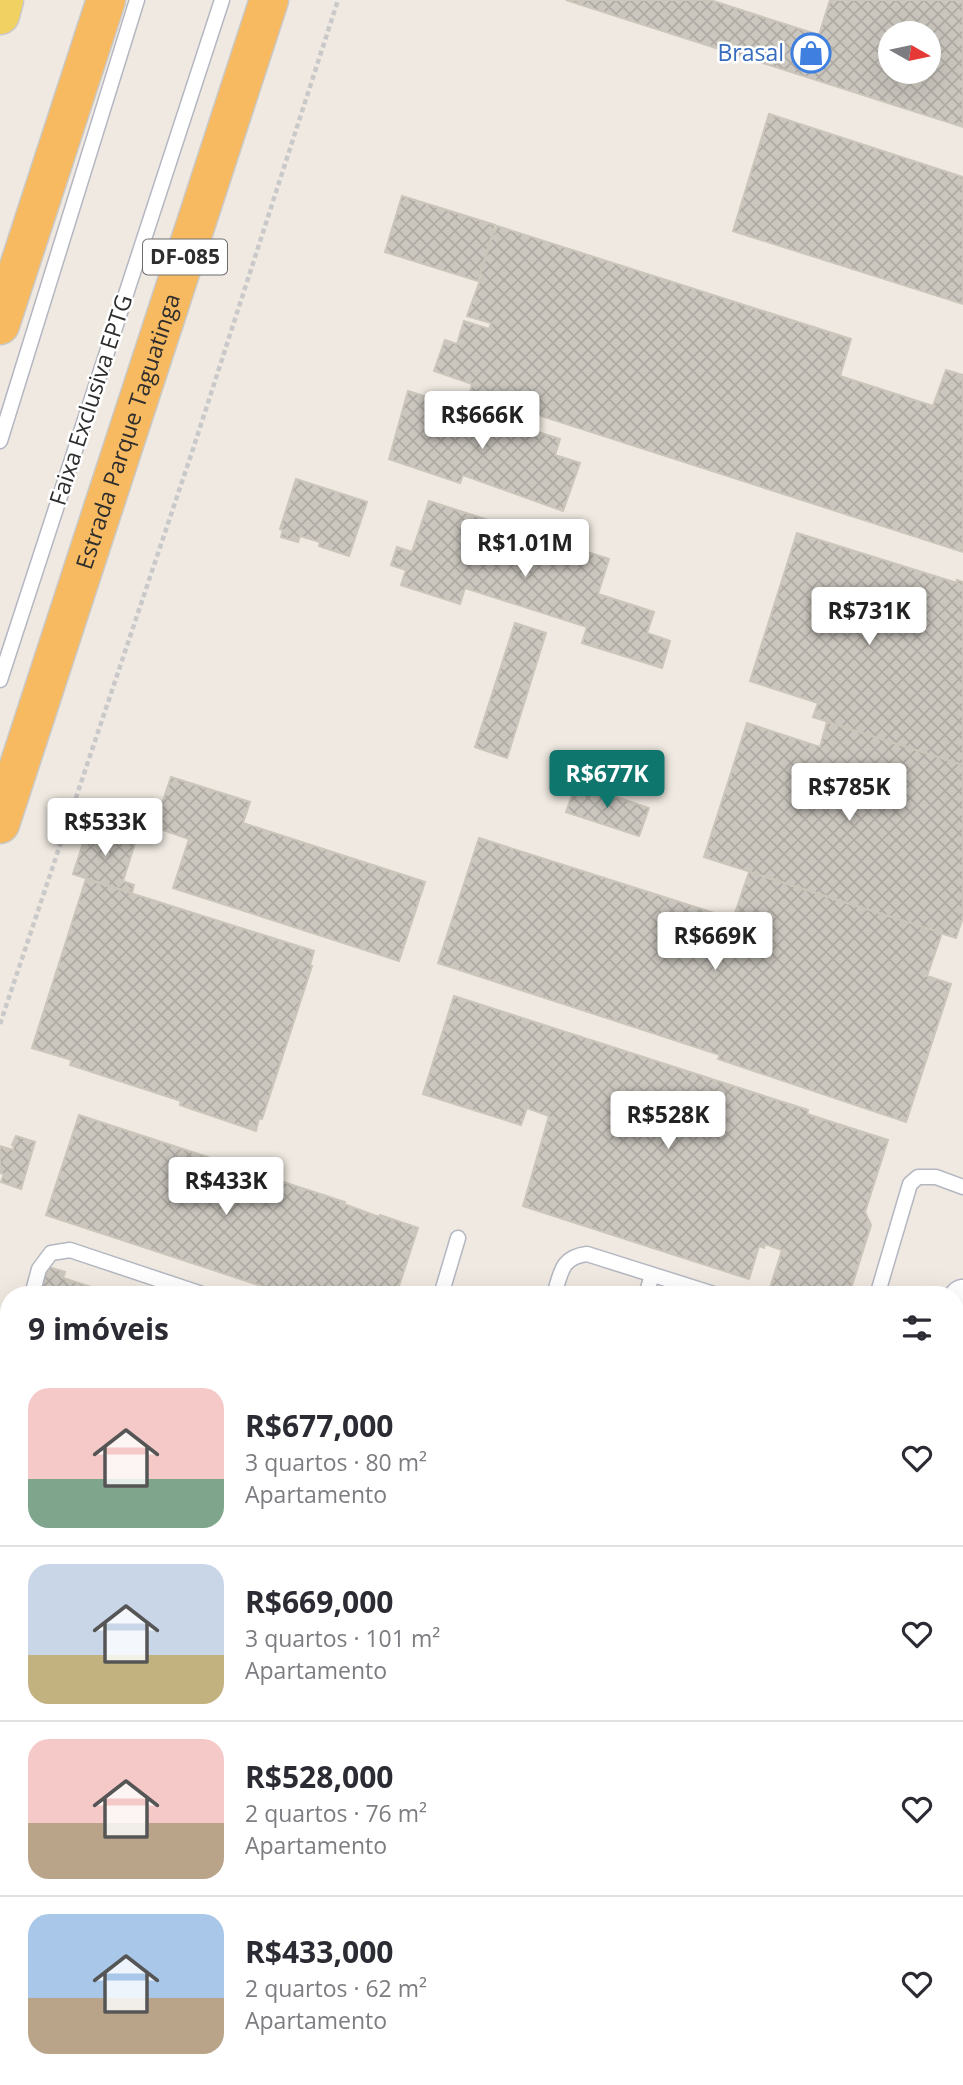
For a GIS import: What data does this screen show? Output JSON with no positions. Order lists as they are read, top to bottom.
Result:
{
  "streets": {
    "highway": ["DF-085", "Estrada Parque Taguatinga"],
    "lane": ["Faixa Exclusiva EPTG"]
  },
  "places": {
    "shop": ["Brasal"]
  },
  "north": "right",
  "page": {
    "price": [
      "R$666K",
      "R$1.01M",
      "R$731K",
      "R$677K",
      "R$785K",
      "R$533K",
      "R$669K",
      "R$528K",
      "R$433K"
    ],
    "heading": "9 imóveis",
    "list": [
      {
        "name": "R$677,000",
        "note": "3 quartos · 80 m² · Apartamento"
      },
      {
        "name": "R$669,000",
        "note": "3 quartos · 101 m² · Apartamento"
      },
      {
        "name": "R$528,000",
        "note": "2 quartos · 76 m² · Apartamento"
      },
      {
        "name": "R$433,000",
        "note": "2 quartos · 62 m² · Apartamento"
      }
    ]
  }
}
